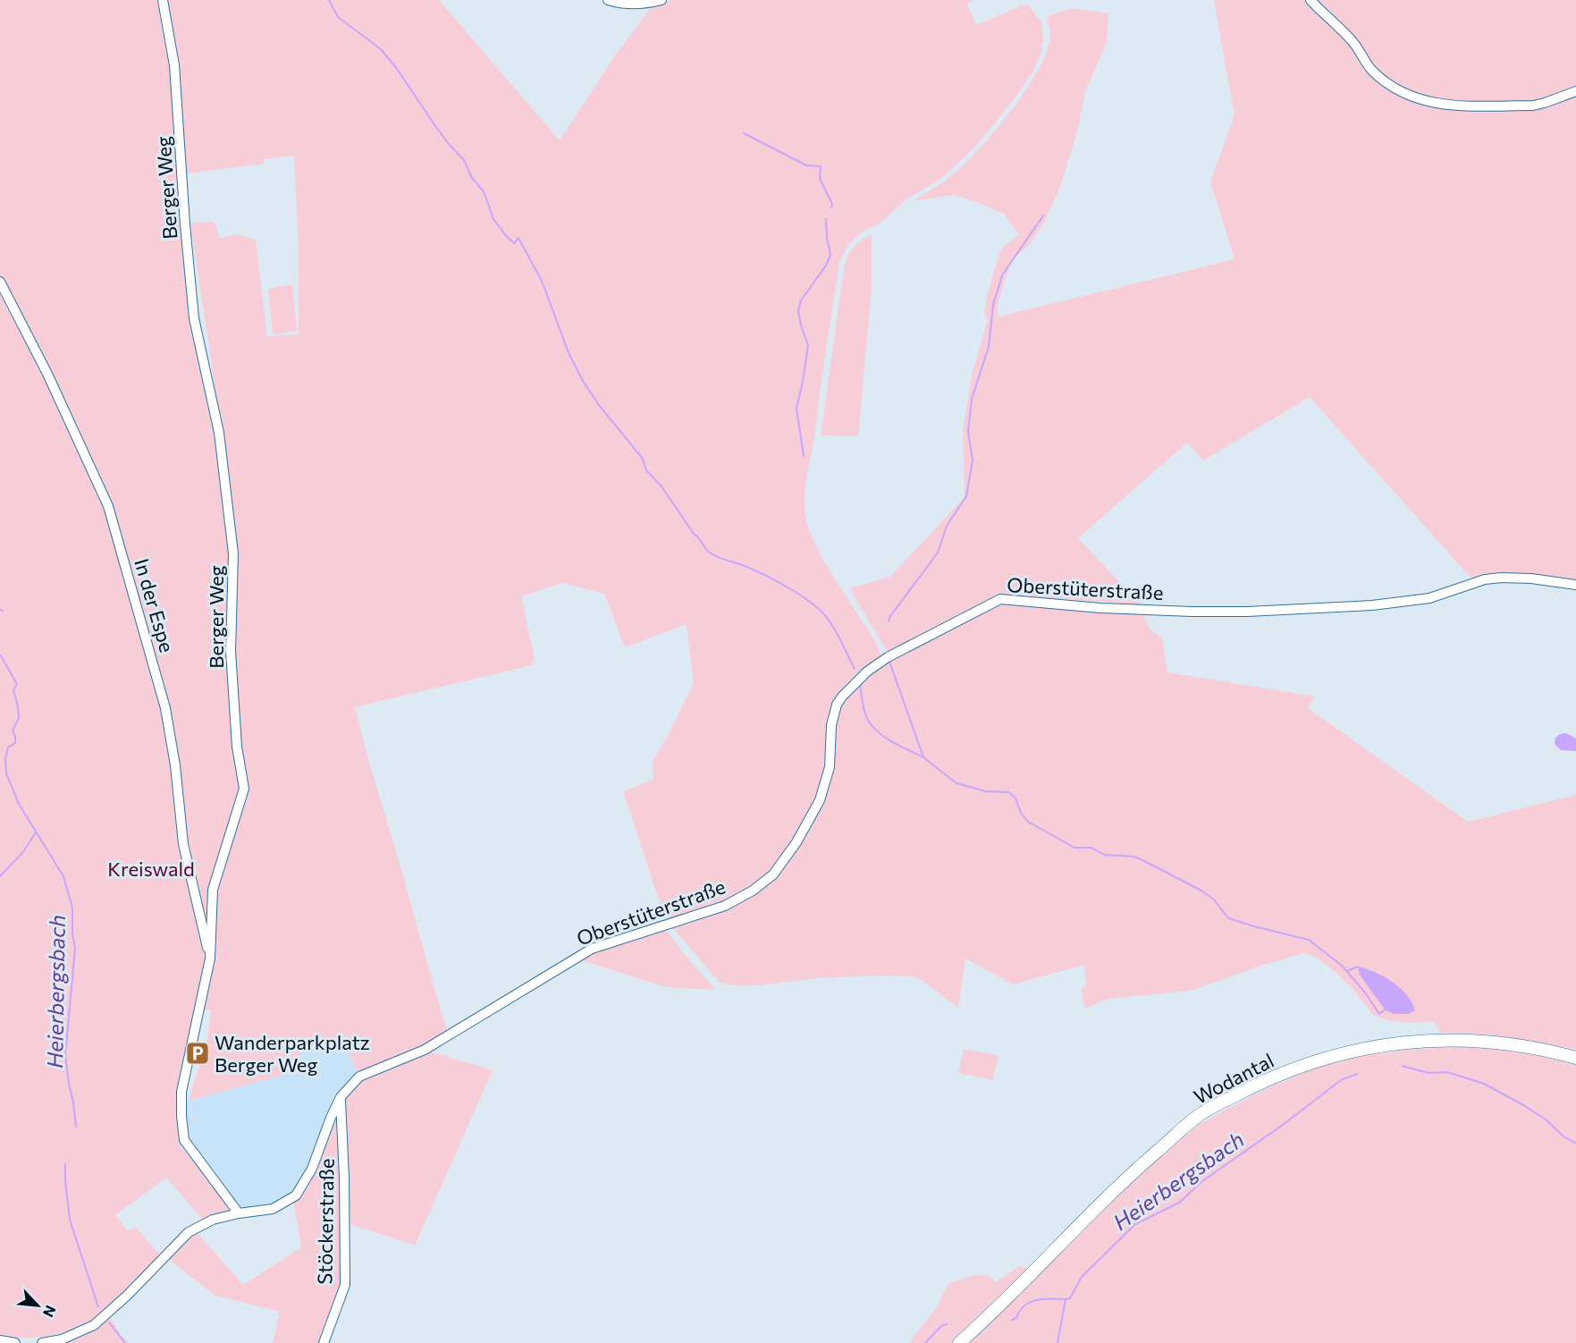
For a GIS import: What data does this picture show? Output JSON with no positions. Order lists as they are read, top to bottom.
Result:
{
  "streets": {
    "main road": ["Wodantal"],
    "street": [
      "Berger Weg",
      "Oberstüterstraße",
      "In der Espe",
      "Stöckerstraße"
    ]
  },
  "crossings": [
    ["Berger Weg", "Oberstüterstraße"],
    ["Berger Weg", "In der Espe"],
    ["Oberstüterstraße", "Stöckerstraße"]
  ],
  "water": ["Heierbergsbach"],
  "parks": ["Kreiswald"],
  "places": {
    "parking": ["Wanderparkplatz Berger Weg"]
  },
  "north": "bottom right"
}
